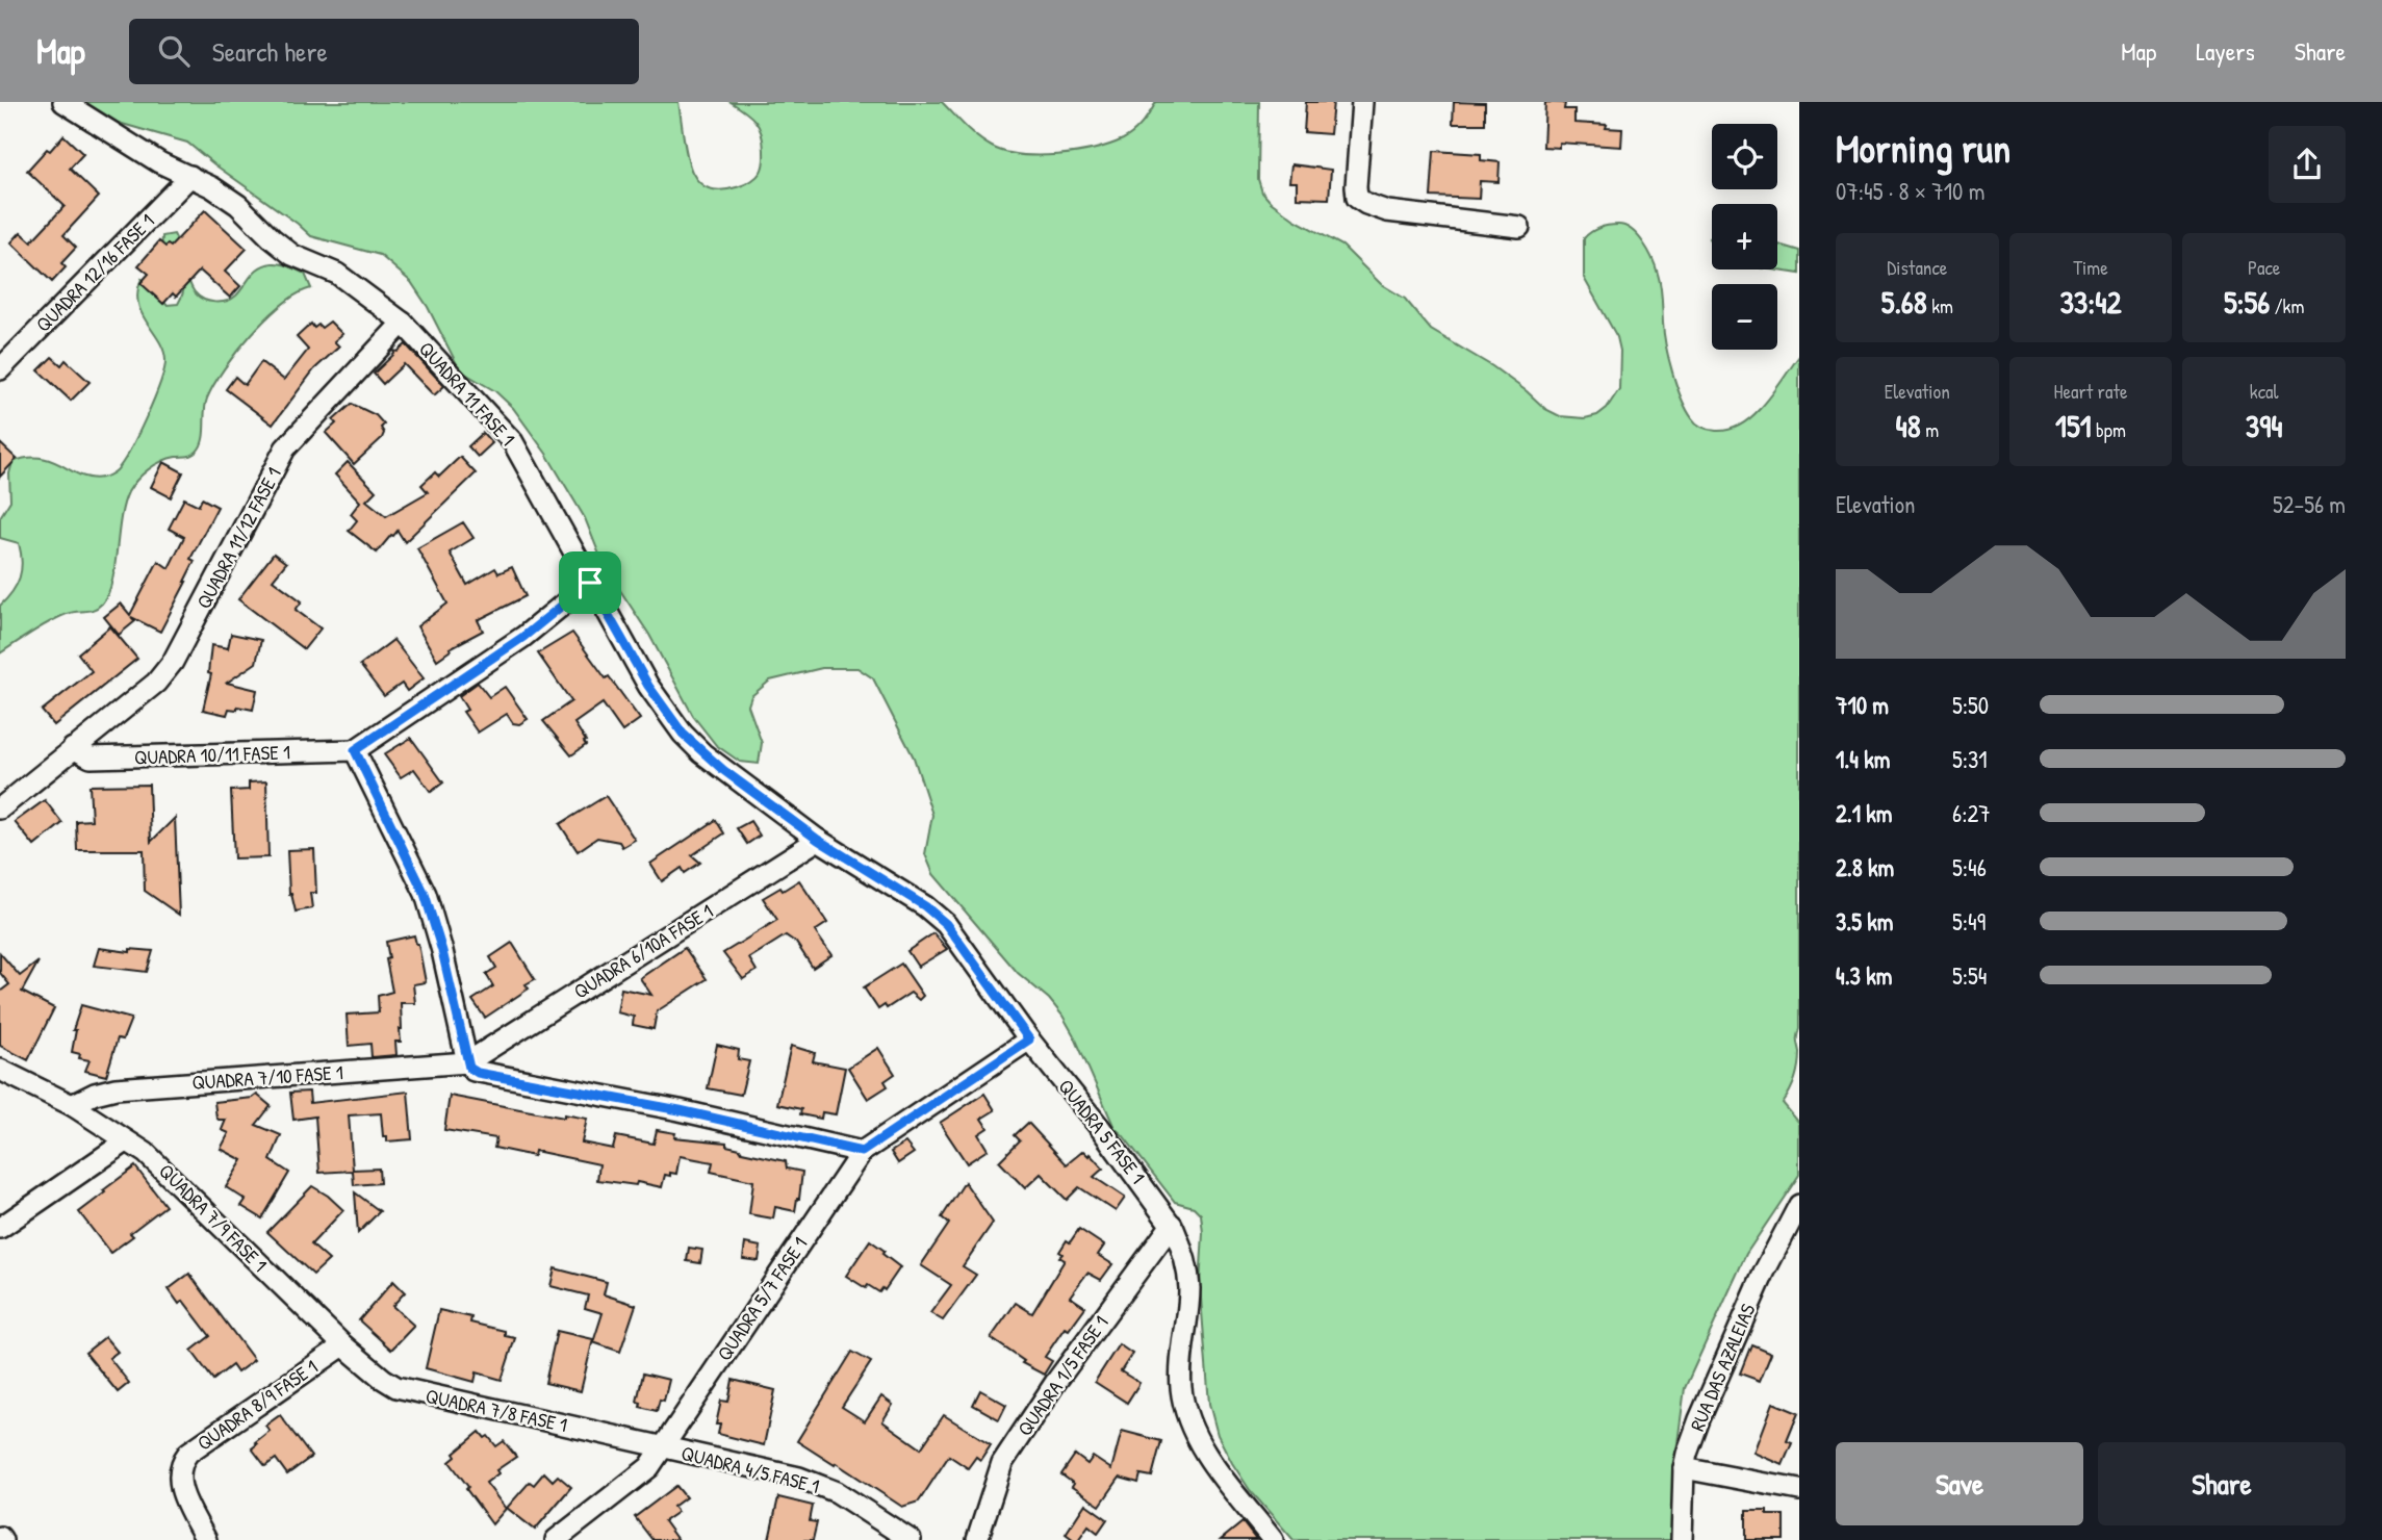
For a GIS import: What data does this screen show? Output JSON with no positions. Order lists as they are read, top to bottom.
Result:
{
  "streets": {
    "street": [
      "QUADRA 12/16 FASE 1",
      "QUADRA 11 FASE 1",
      "QUADRA 11/12 FASE 1",
      "QUADRA 10/11 FASE 1",
      "QUADRA 6/10A FASE 1",
      "QUADRA 7/10 FASE 1",
      "QUADRA 5 FASE 1",
      "QUADRA 7/9 FASE 1",
      "QUADRA 5/7 FASE 1",
      "RUA DAS AZALEIAS",
      "QUADRA 1/5 FASE 1",
      "QUADRA 8/9 FASE 1",
      "QUADRA 7/8 FASE 1",
      "QUADRA 4/5 FASE 1"
    ]
  },
  "crossings": [
    ["QUADRA 12/16 FASE 1", "QUADRA 11 FASE 1"],
    ["QUADRA 11 FASE 1", "QUADRA 11/12 FASE 1"],
    ["QUADRA 11 FASE 1", "QUADRA 6/10A FASE 1"],
    ["QUADRA 11 FASE 1", "QUADRA 5 FASE 1"],
    ["QUADRA 11/12 FASE 1", "QUADRA 10/11 FASE 1"],
    ["QUADRA 6/10A FASE 1", "QUADRA 7/10 FASE 1"],
    ["QUADRA 6/10A FASE 1", "QUADRA 5 FASE 1"],
    ["QUADRA 7/10 FASE 1", "QUADRA 7/9 FASE 1"],
    ["QUADRA 5 FASE 1", "QUADRA 1/5 FASE 1"],
    ["QUADRA 7/9 FASE 1", "QUADRA 8/9 FASE 1"],
    ["QUADRA 7/9 FASE 1", "QUADRA 7/8 FASE 1"],
    ["QUADRA 5/7 FASE 1", "QUADRA 7/8 FASE 1"],
    ["QUADRA 5/7 FASE 1", "QUADRA 4/5 FASE 1"],
    ["QUADRA 8/9 FASE 1", "QUADRA 7/8 FASE 1"],
    ["QUADRA 7/8 FASE 1", "QUADRA 4/5 FASE 1"]
  ],
  "page": {
    "header": "Map",
    "search": "Search here",
    "nav": ["Map", "Layers", "Share"],
    "heading": ["Morning run", "07:45 · 8 × 710 m"],
    "map_buttons": ["+", "−"],
    "stats": [
      ["Distance", "5.68 km"],
      ["Time", "33:42"],
      ["Pace", "5:56 /km"],
      ["Elevation", "48 m"],
      ["Heart rate", "151 bpm"],
      ["kcal", "394"]
    ],
    "chart": ["Elevation", "52–56 m"],
    "list": [
      {
        "name": "710 m",
        "note": "5:50"
      },
      {
        "name": "1.4 km",
        "note": "5:31"
      },
      {
        "name": "2.1 km",
        "note": "6:27"
      },
      {
        "name": "2.8 km",
        "note": "5:46"
      },
      {
        "name": "3.5 km",
        "note": "5:49"
      },
      {
        "name": "4.3 km",
        "note": "5:54"
      }
    ],
    "buttons": ["Save", "Share"]
  }
}
